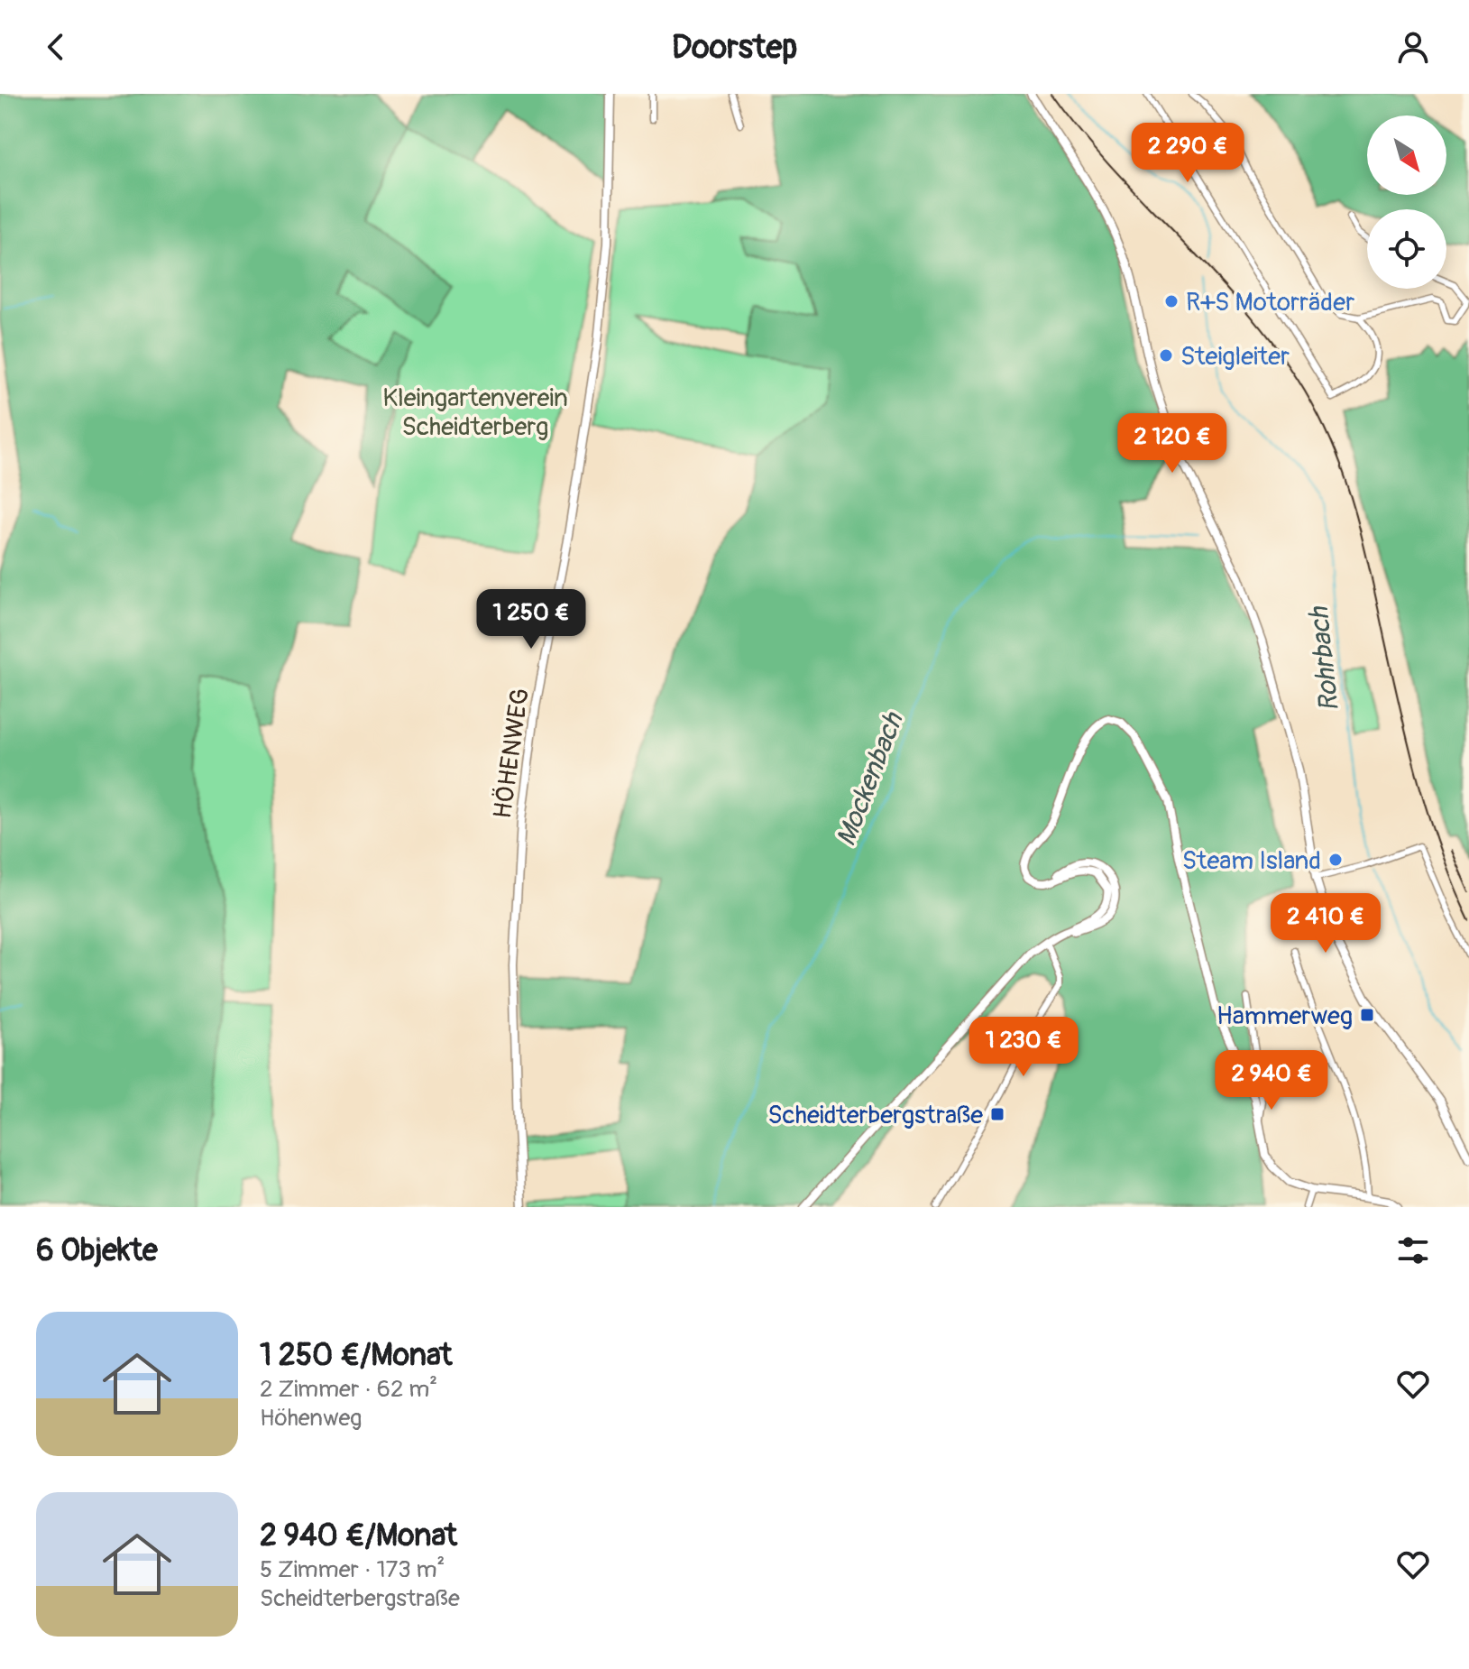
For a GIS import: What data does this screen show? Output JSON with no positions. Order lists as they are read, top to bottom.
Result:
{
  "streets": {
    "street": ["HÖHENWEG"]
  },
  "water": ["Rohrbach", "Mockenbach"],
  "parks": ["Kleingartenverein Scheidterberg"],
  "places": {
    "other": ["R+S Motorräder", "Steigleiter", "Steam Island"],
    "transit": ["Hammerweg", "Scheidterbergstraße"]
  },
  "north": "bottom right",
  "page": {
    "header": "Doorstep",
    "price": [
      "2 290 €",
      "2 120 €",
      "1 250 €",
      "2 410 €",
      "1 230 €",
      "2 940 €"
    ],
    "heading": "6 Objekte",
    "list": [
      {
        "name": "1 250 €/Monat",
        "note": "2 Zimmer · 62 m² · Höhenweg"
      },
      {
        "name": "2 940 €/Monat",
        "note": "5 Zimmer · 173 m² · Scheidterbergstraße"
      }
    ]
  }
}
